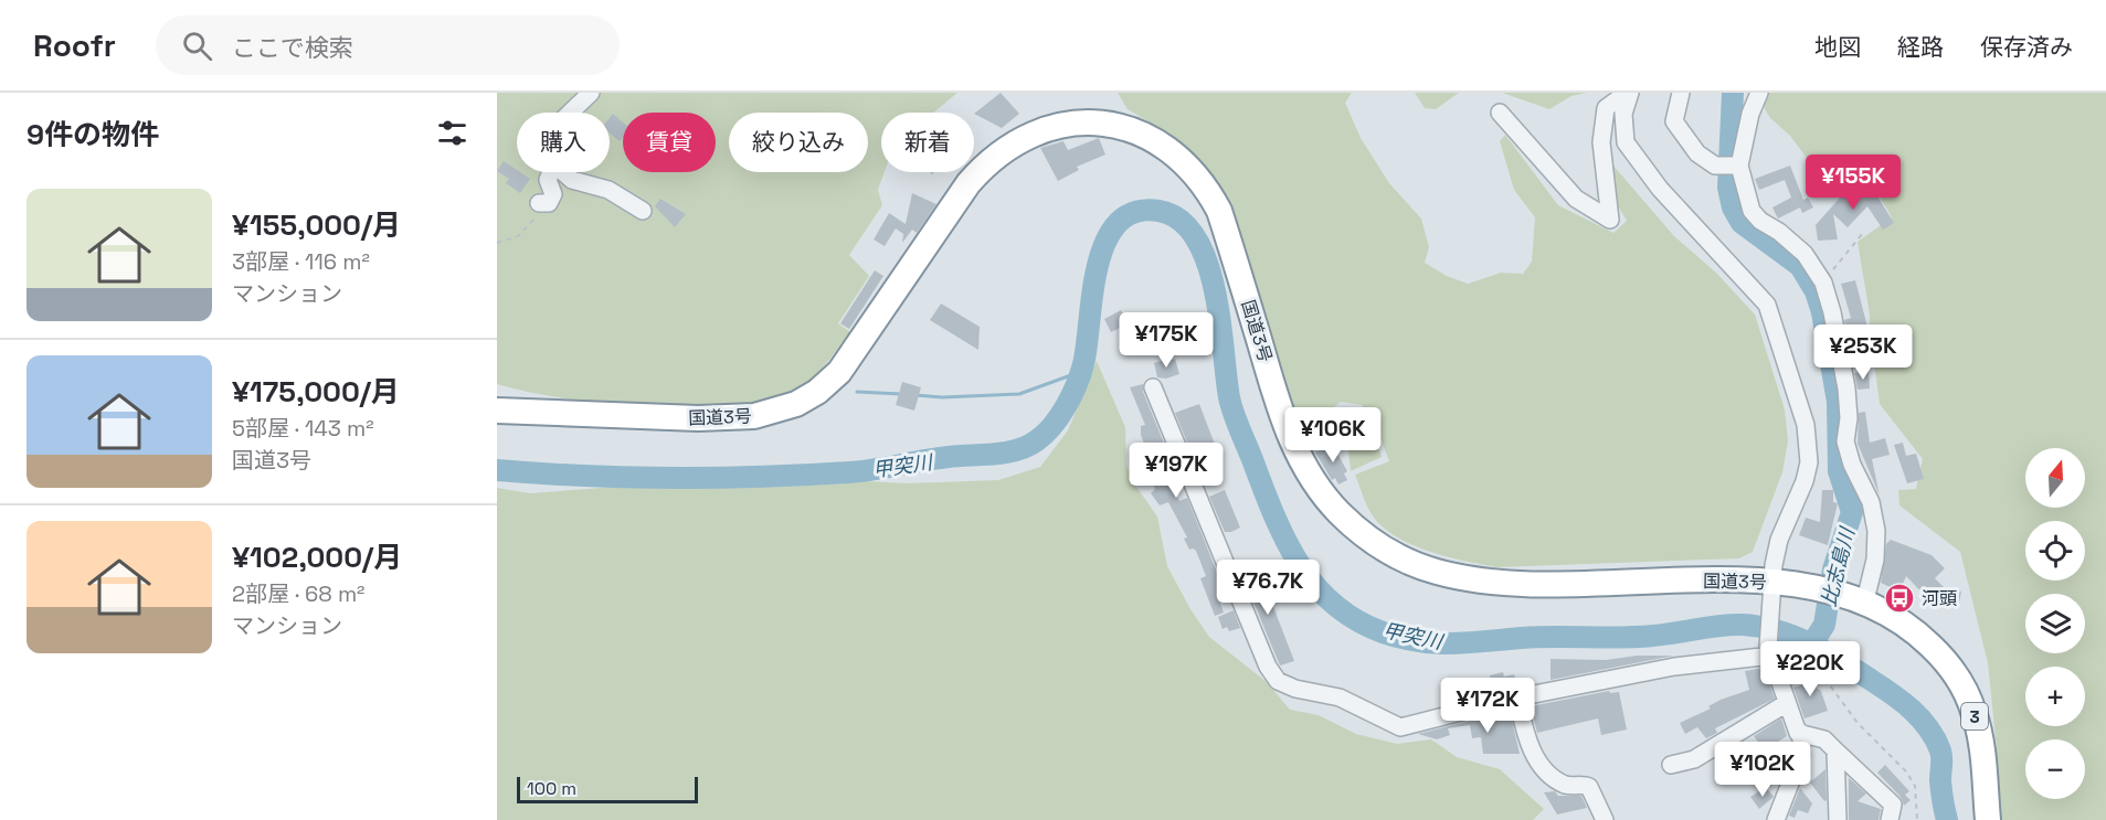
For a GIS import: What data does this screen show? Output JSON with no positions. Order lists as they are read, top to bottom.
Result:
{
  "streets": {
    "highway": ["国道3号", "3"]
  },
  "water": ["甲突川", "比志島川"],
  "places": {
    "bus stop": ["河頭"]
  },
  "scale_bar": "100 m",
  "north": "top",
  "page": {
    "header": "Roofr",
    "search": "ここで検索",
    "nav": ["地図", "経路", "保存済み"],
    "heading": "9件の物件",
    "chip": [
      "購入",
      "賃貸",
      "絞り込み",
      "新着"
    ],
    "price": [
      "¥155K",
      "¥175K",
      "¥253K",
      "¥106K",
      "¥197K",
      "¥76.7K",
      "¥220K",
      "¥172K",
      "¥102K"
    ],
    "list": [
      {
        "name": "¥155,000/月",
        "note": "3部屋 · 116 m² · マンション"
      },
      {
        "name": "¥175,000/月",
        "note": "5部屋 · 143 m² · 国道3号"
      },
      {
        "name": "¥102,000/月",
        "note": "2部屋 · 68 m² · マンション"
      }
    ],
    "map_buttons": ["+", "−"],
    "scale": "100 m"
  }
}
